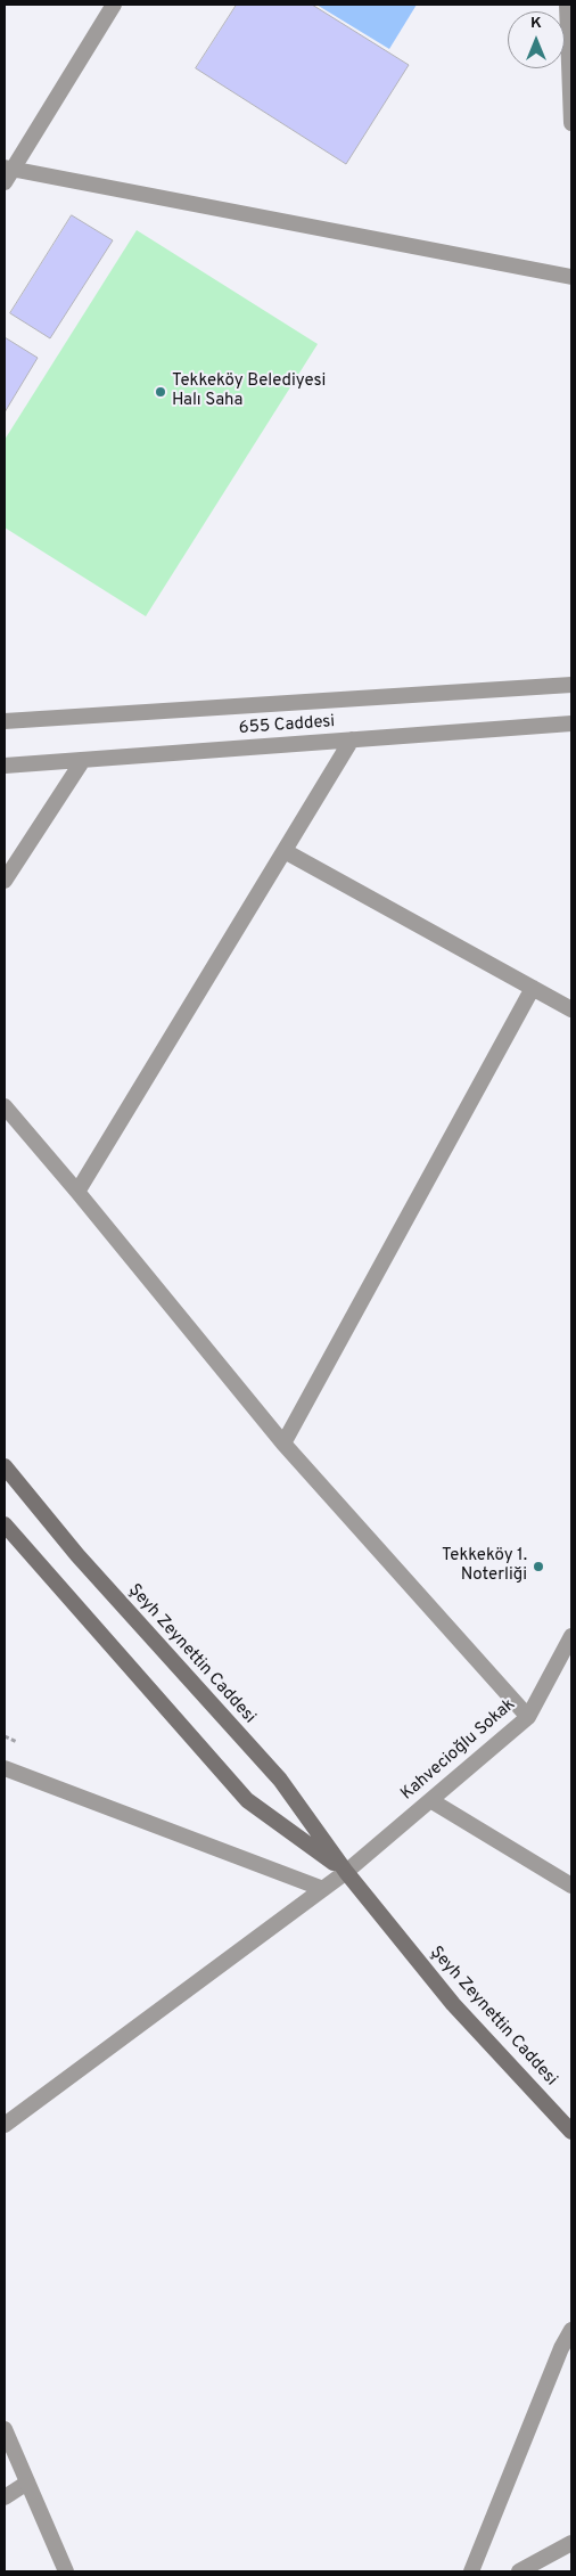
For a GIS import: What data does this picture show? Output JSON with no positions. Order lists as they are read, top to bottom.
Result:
{
  "streets": {
    "main road": ["Şeyh Zeynettin Caddesi"],
    "street": ["655 Caddesi", "Kahvecioğlu Sokak"]
  },
  "crossings": [
    ["Şeyh Zeynettin Caddesi", "Kahvecioğlu Sokak"]
  ],
  "places": ["Tekkeköy Belediyesi Halı Saha", "Tekkeköy 1. Noterliği"],
  "north": "top"
}
